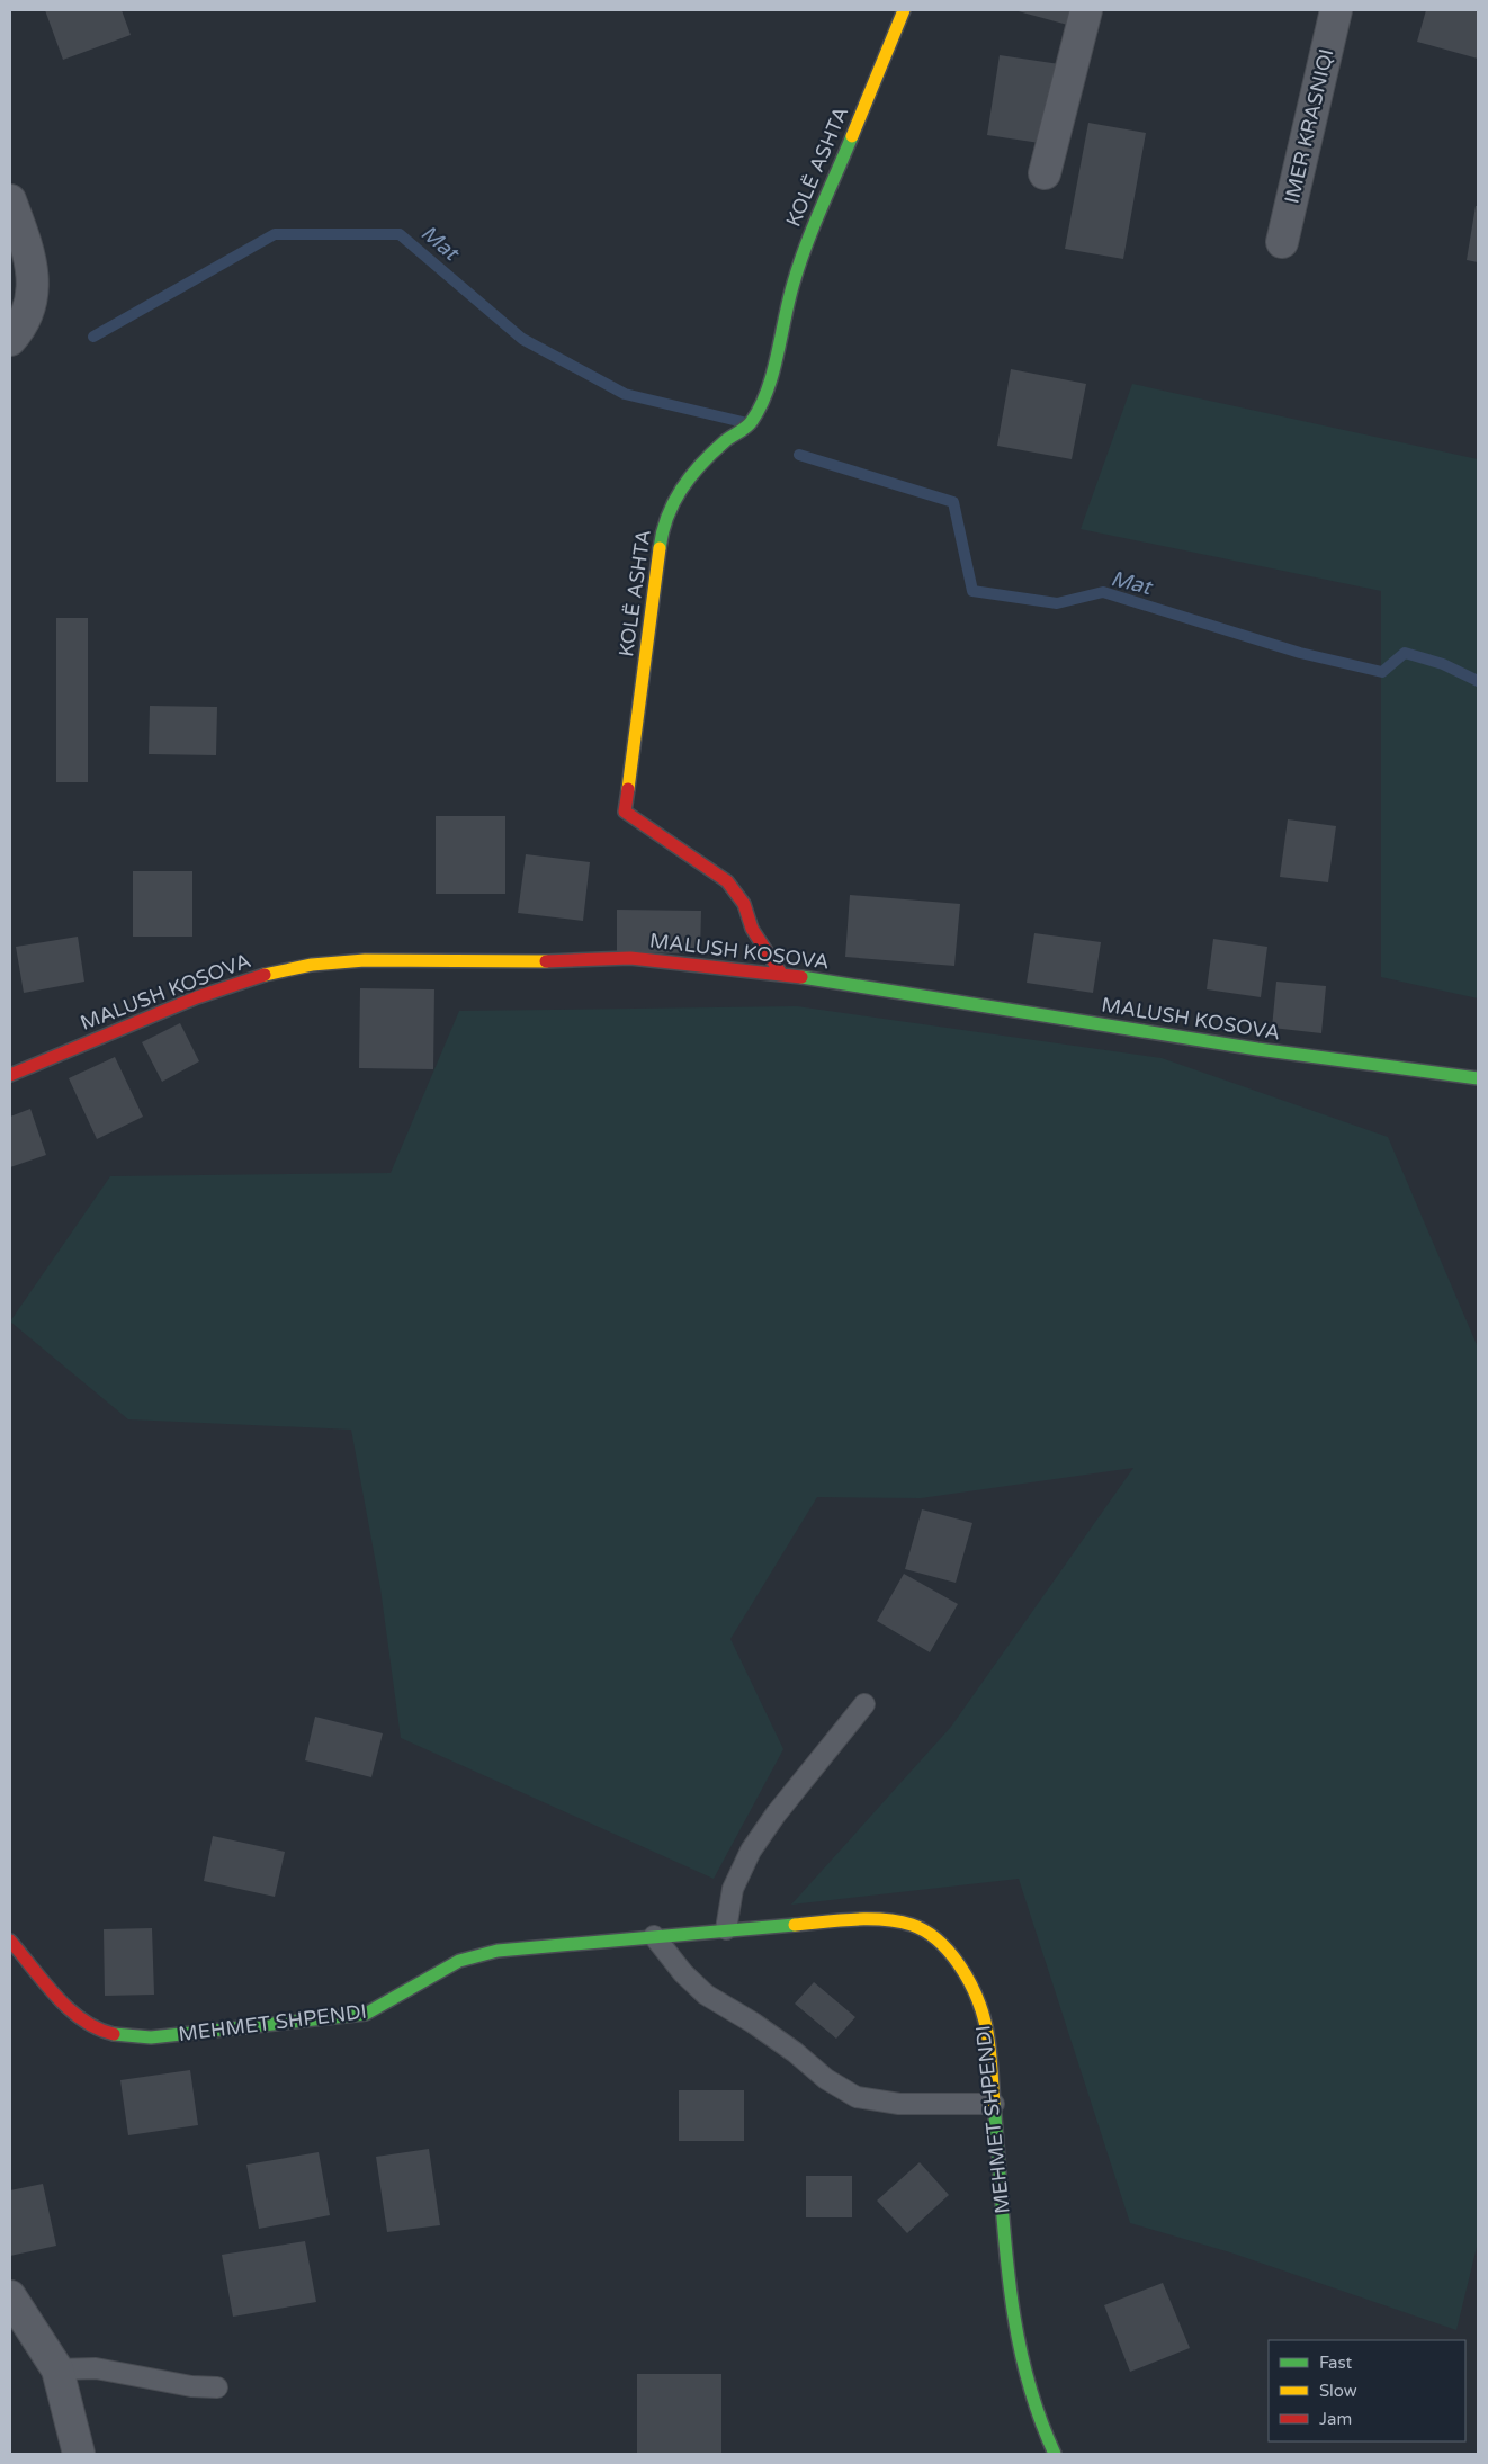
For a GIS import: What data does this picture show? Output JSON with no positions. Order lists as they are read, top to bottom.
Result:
{
  "streets": {
    "street": [
      "IMER KRASNIQI",
      "KOLË ASHTA",
      "MALUSH KOSOVA",
      "MEHMET SHPENDI"
    ]
  },
  "crossings": [
    ["KOLË ASHTA", "MALUSH KOSOVA"]
  ],
  "water": ["Mat"],
  "legend": ["Fast", "Slow", "Jam"]
}
